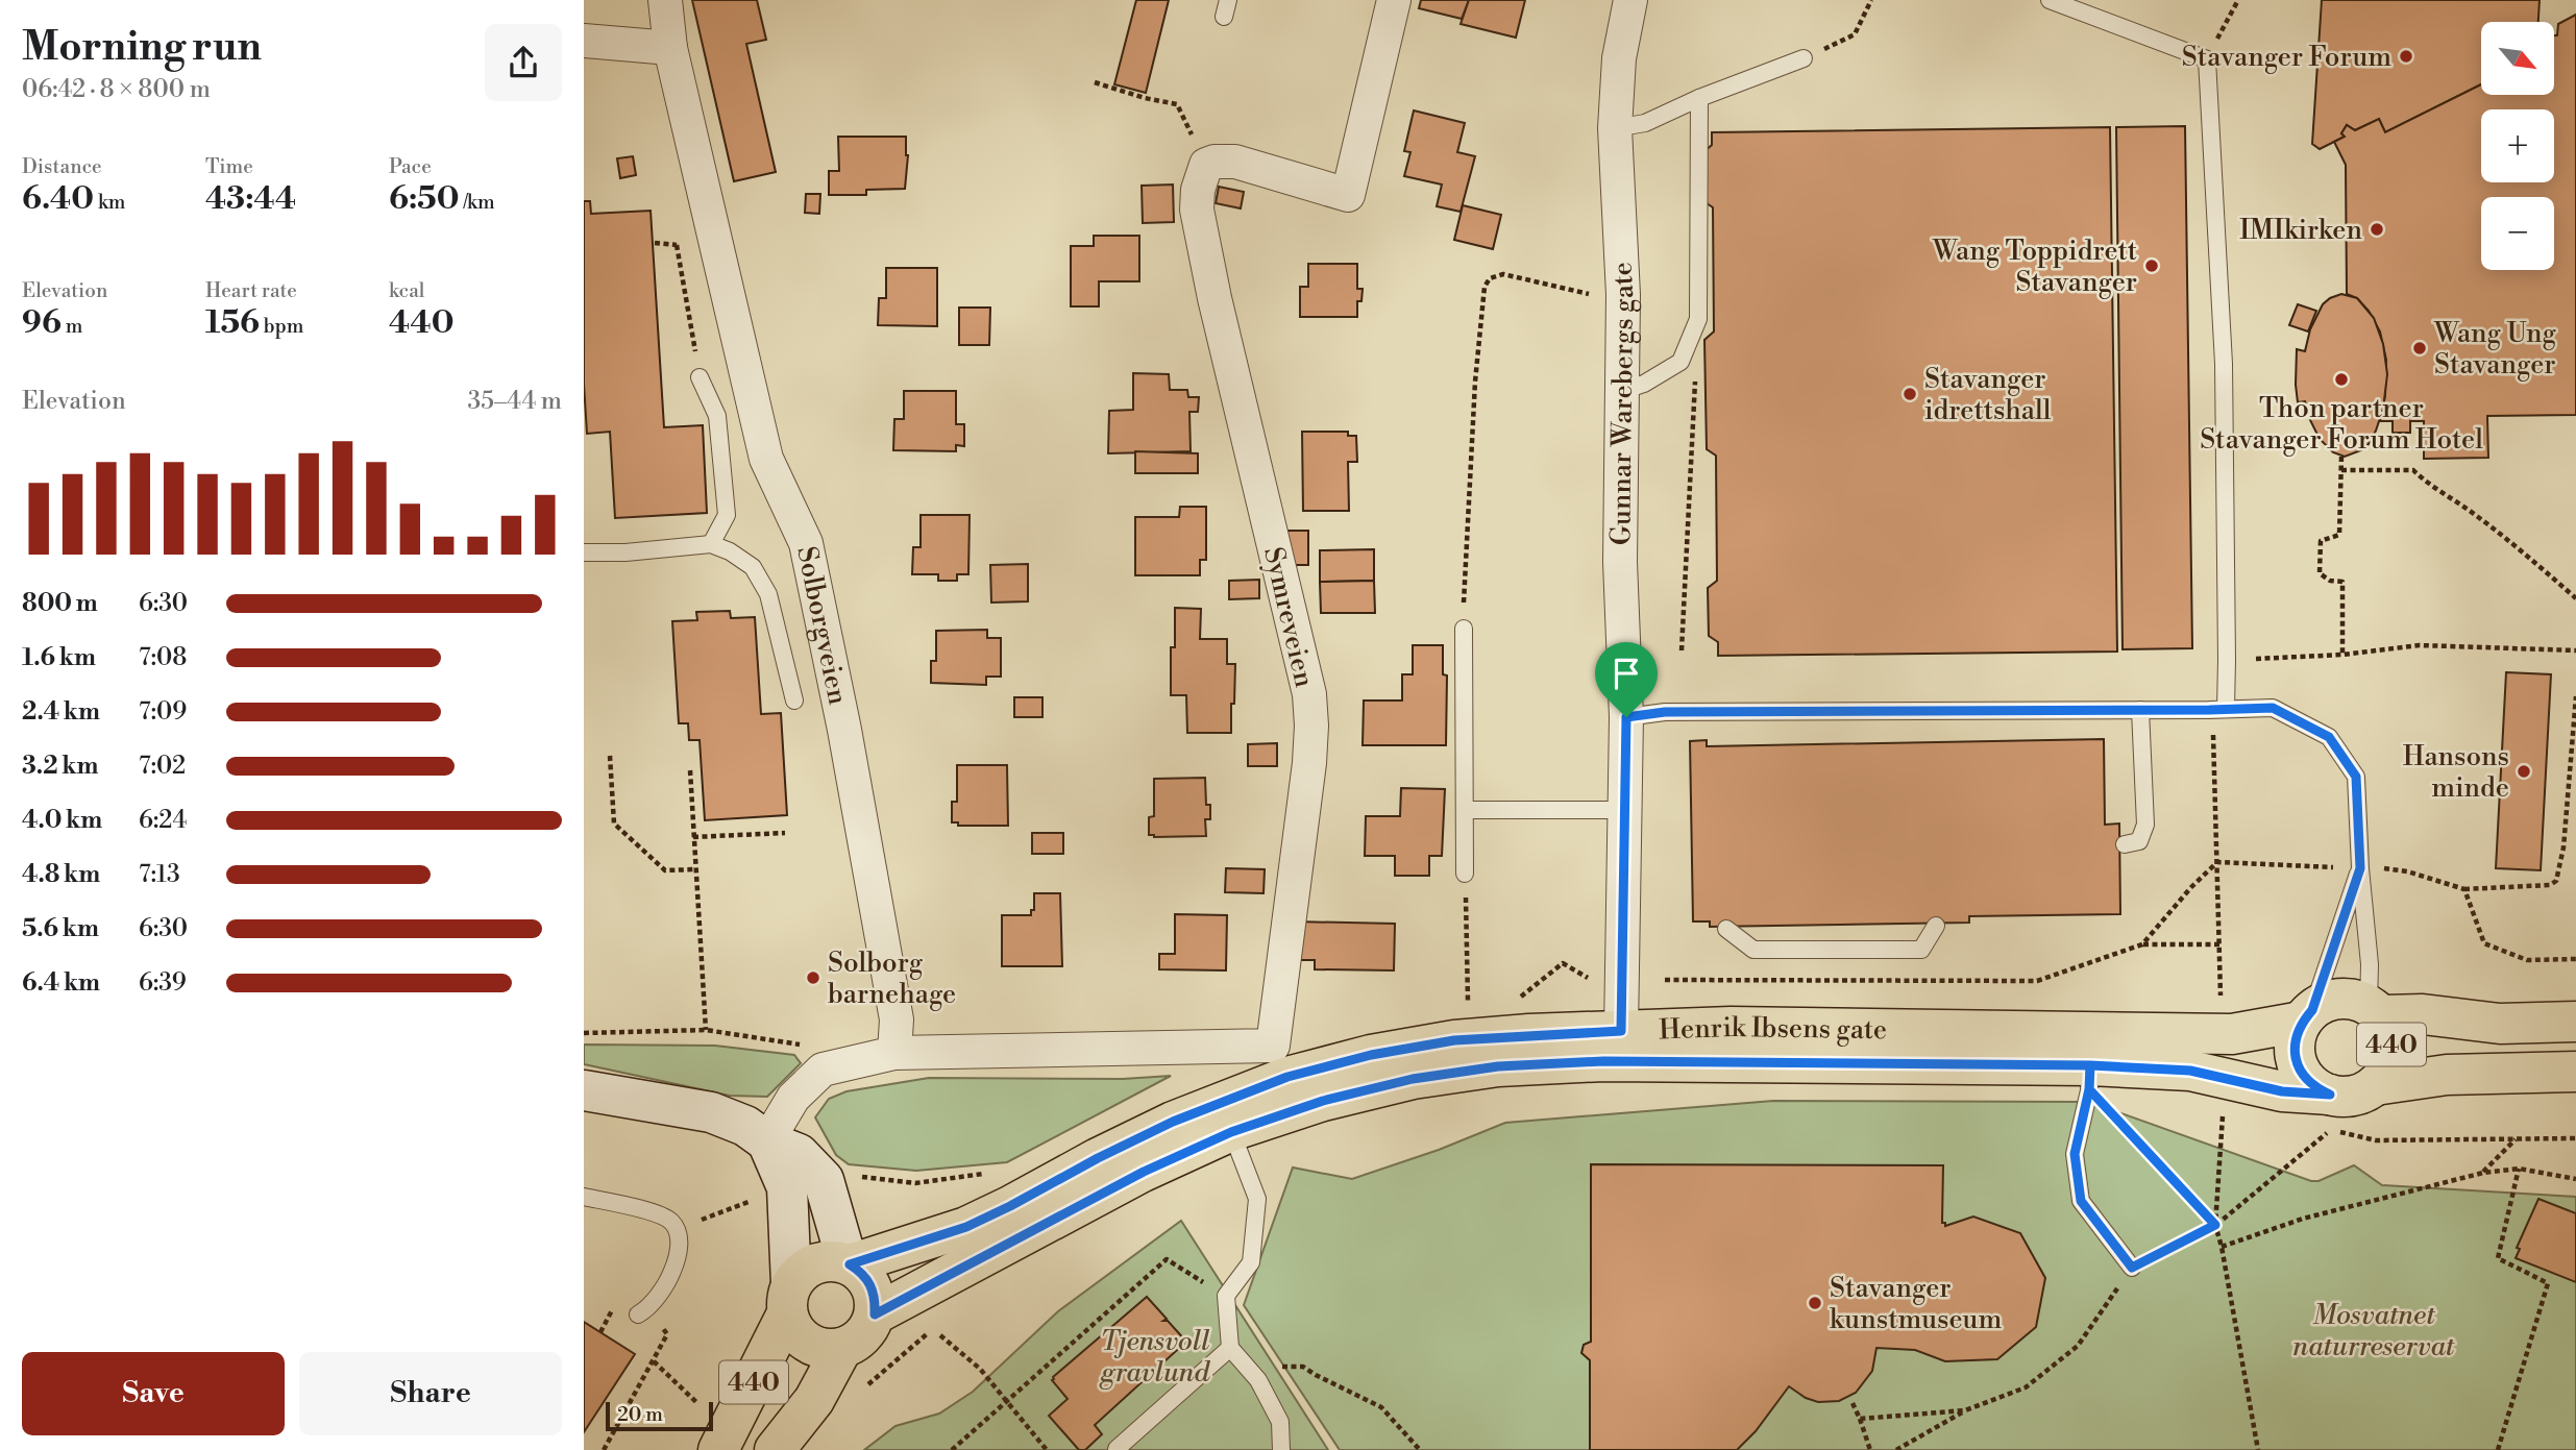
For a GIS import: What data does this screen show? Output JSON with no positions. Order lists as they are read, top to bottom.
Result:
{
  "streets": {
    "main road": ["Henrik Ibsens gate", "440"],
    "street": ["Gunnar Warebergs gate", "Symreveien", "Solborgveien"]
  },
  "crossings": [
    ["Gunnar Warebergs gate", "Henrik Ibsens gate"],
    ["Symreveien", "Solborgveien"],
    ["Henrik Ibsens gate", "440"]
  ],
  "parks": ["Mosvatnet naturreservat", "Tjensvoll gravlund"],
  "places": [
    "Stavanger Forum",
    "IMIkirken",
    "Wang Toppidrett Stavanger",
    "Wang Ung Stavanger",
    "Thon partner Stavanger Forum Hotel",
    "Stavanger idrettshall",
    "Hansons minde",
    "Solborg barnehage",
    "Stavanger kunstmuseum"
  ],
  "scale_bar": "20 m",
  "north": "bottom right",
  "page": {
    "heading": ["Morning run", "06:42 · 8 × 800 m"],
    "map_buttons": ["+", "−"],
    "stats": [
      ["Distance", "6.40 km"],
      ["Time", "43:44"],
      ["Pace", "6:50 /km"],
      ["Elevation", "96 m"],
      ["Heart rate", "156 bpm"],
      ["kcal", "440"]
    ],
    "chart": ["Elevation", "35–44 m"],
    "list": [
      {
        "name": "800 m",
        "note": "6:30"
      },
      {
        "name": "1.6 km",
        "note": "7:08"
      },
      {
        "name": "2.4 km",
        "note": "7:09"
      },
      {
        "name": "3.2 km",
        "note": "7:02"
      },
      {
        "name": "4.0 km",
        "note": "6:24"
      },
      {
        "name": "4.8 km",
        "note": "7:13"
      },
      {
        "name": "5.6 km",
        "note": "6:30"
      },
      {
        "name": "6.4 km",
        "note": "6:39"
      }
    ],
    "buttons": ["Save", "Share"],
    "scale": "20 m"
  }
}
